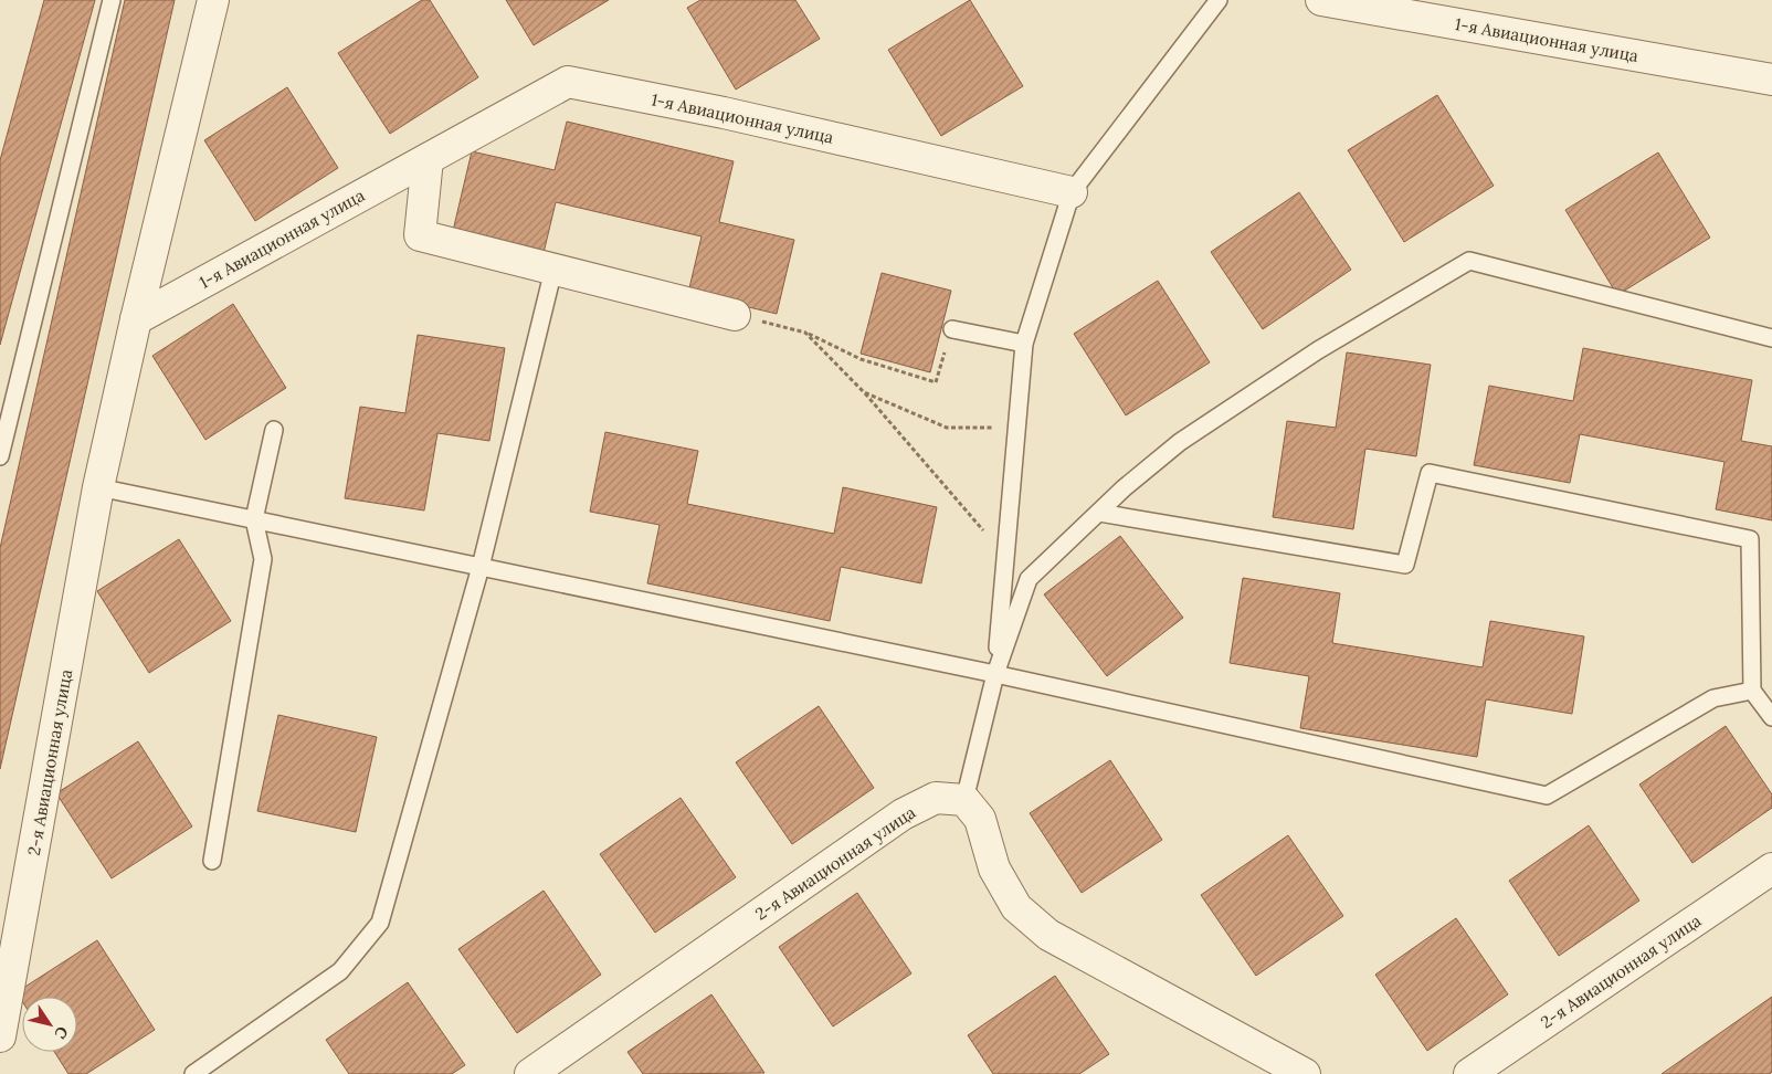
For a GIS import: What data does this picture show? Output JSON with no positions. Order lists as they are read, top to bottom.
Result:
{
  "streets": {
    "street": ["1-я Авиационная улица", "2-я Авиационная улица"]
  },
  "north": "bottom right"
}
